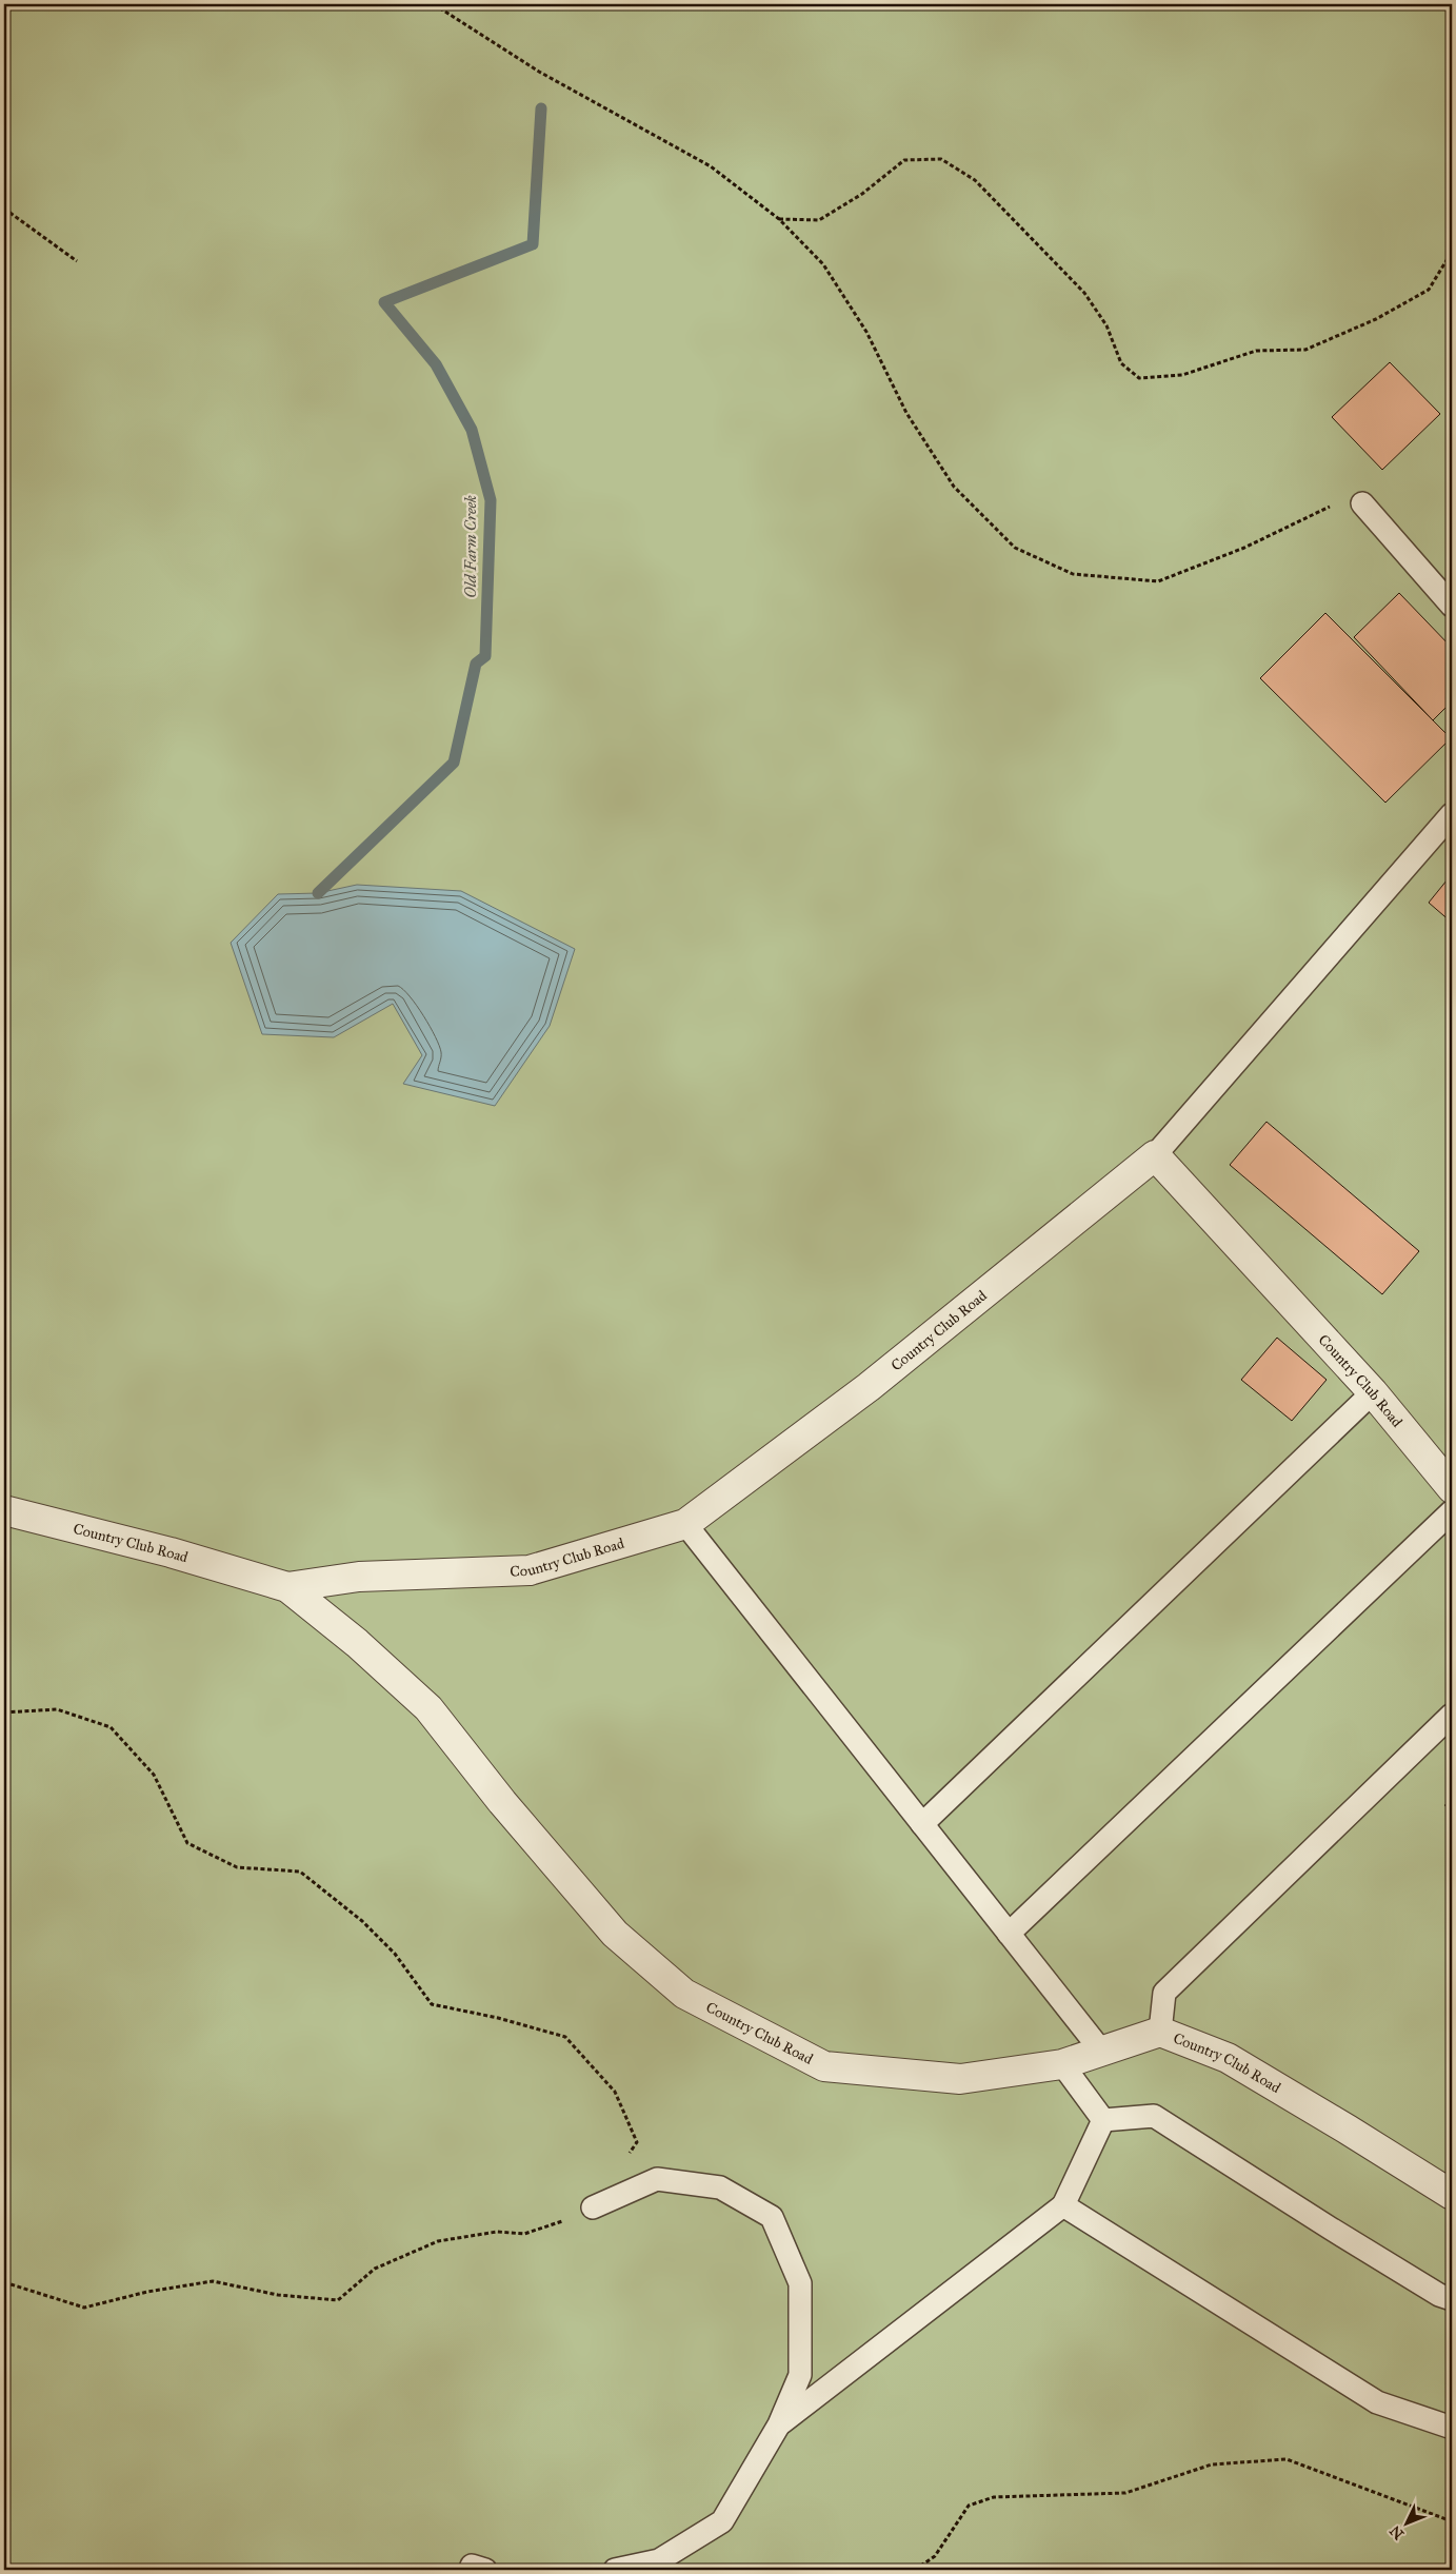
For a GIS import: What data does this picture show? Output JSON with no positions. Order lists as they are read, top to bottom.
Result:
{
  "streets": {
    "street": ["Country Club Road"]
  },
  "water": ["Old Farm Creek"],
  "north": "bottom left"
}
